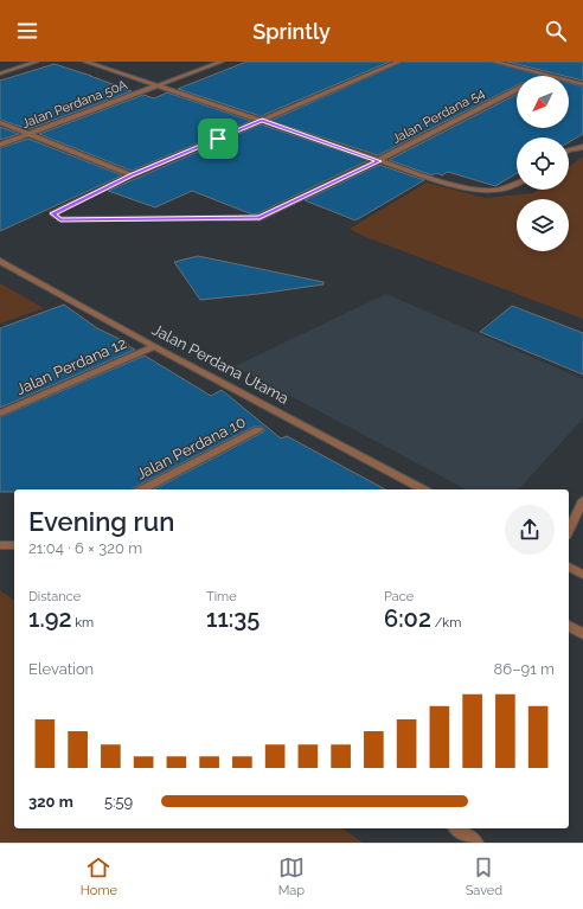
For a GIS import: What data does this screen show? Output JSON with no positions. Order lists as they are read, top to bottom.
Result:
{
  "streets": {
    "street": [
      "Jalan Perdana 50A",
      "Jalan Perdana 54",
      "Jalan Perdana Utama",
      "Jalan Perdana 12",
      "Jalan Perdana 10"
    ]
  },
  "crossings": [
    ["Jalan Perdana Utama", "Jalan Perdana 12"]
  ],
  "north": "bottom left",
  "page": {
    "header": "Sprintly",
    "heading": ["Evening run", "21:04 · 6 × 320 m"],
    "stats": [
      ["Distance", "1.92 km"],
      ["Time", "11:35"],
      ["Pace", "6:02 /km"]
    ],
    "chart": ["Elevation", "86–91 m"],
    "list": [
      {
        "name": "320 m",
        "note": "5:59"
      }
    ],
    "tabs": ["Home", "Map", "Saved"]
  }
}
